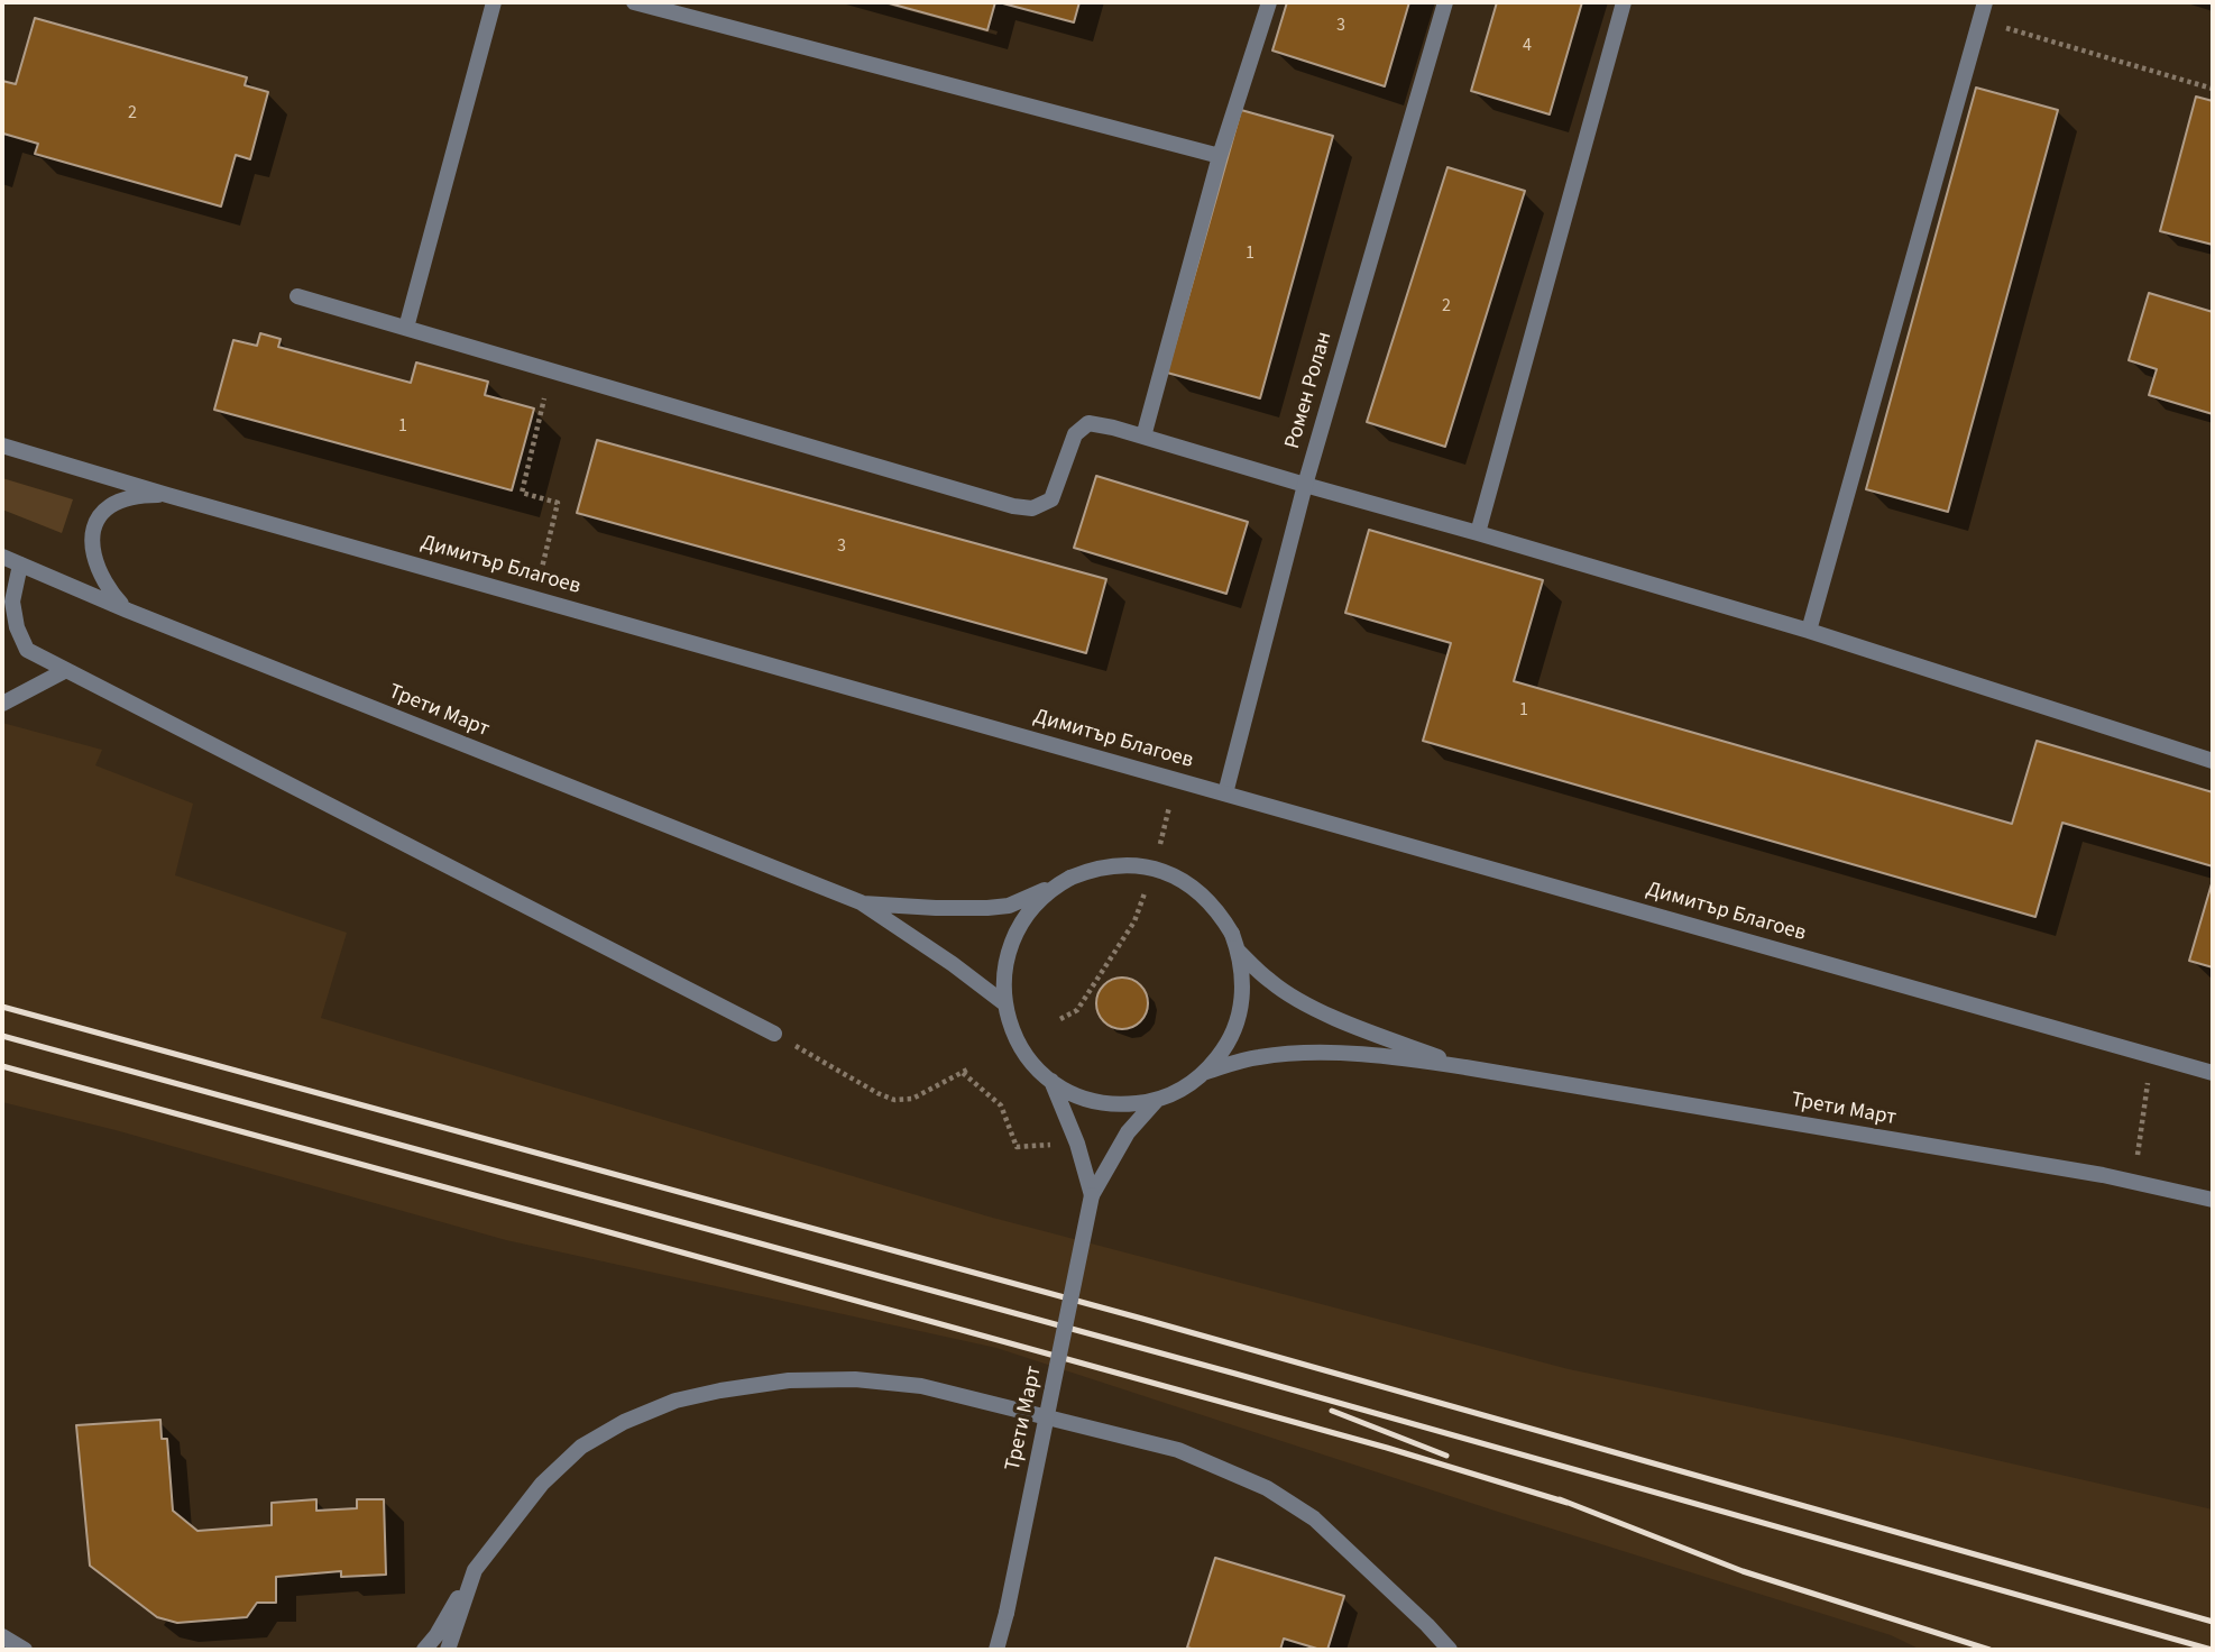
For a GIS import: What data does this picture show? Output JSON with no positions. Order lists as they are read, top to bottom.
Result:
{
  "streets": {
    "street": ["Ромен Ролан", "Димитър Благоев", "Трети Март"]
  },
  "crossings": [
    ["Ромен Ролан", "Димитър Благоев"]
  ],
  "house_numbers": [
    "3",
    "4",
    "2",
    "1",
    "2",
    "1",
    "3",
    "1"
  ]
}
